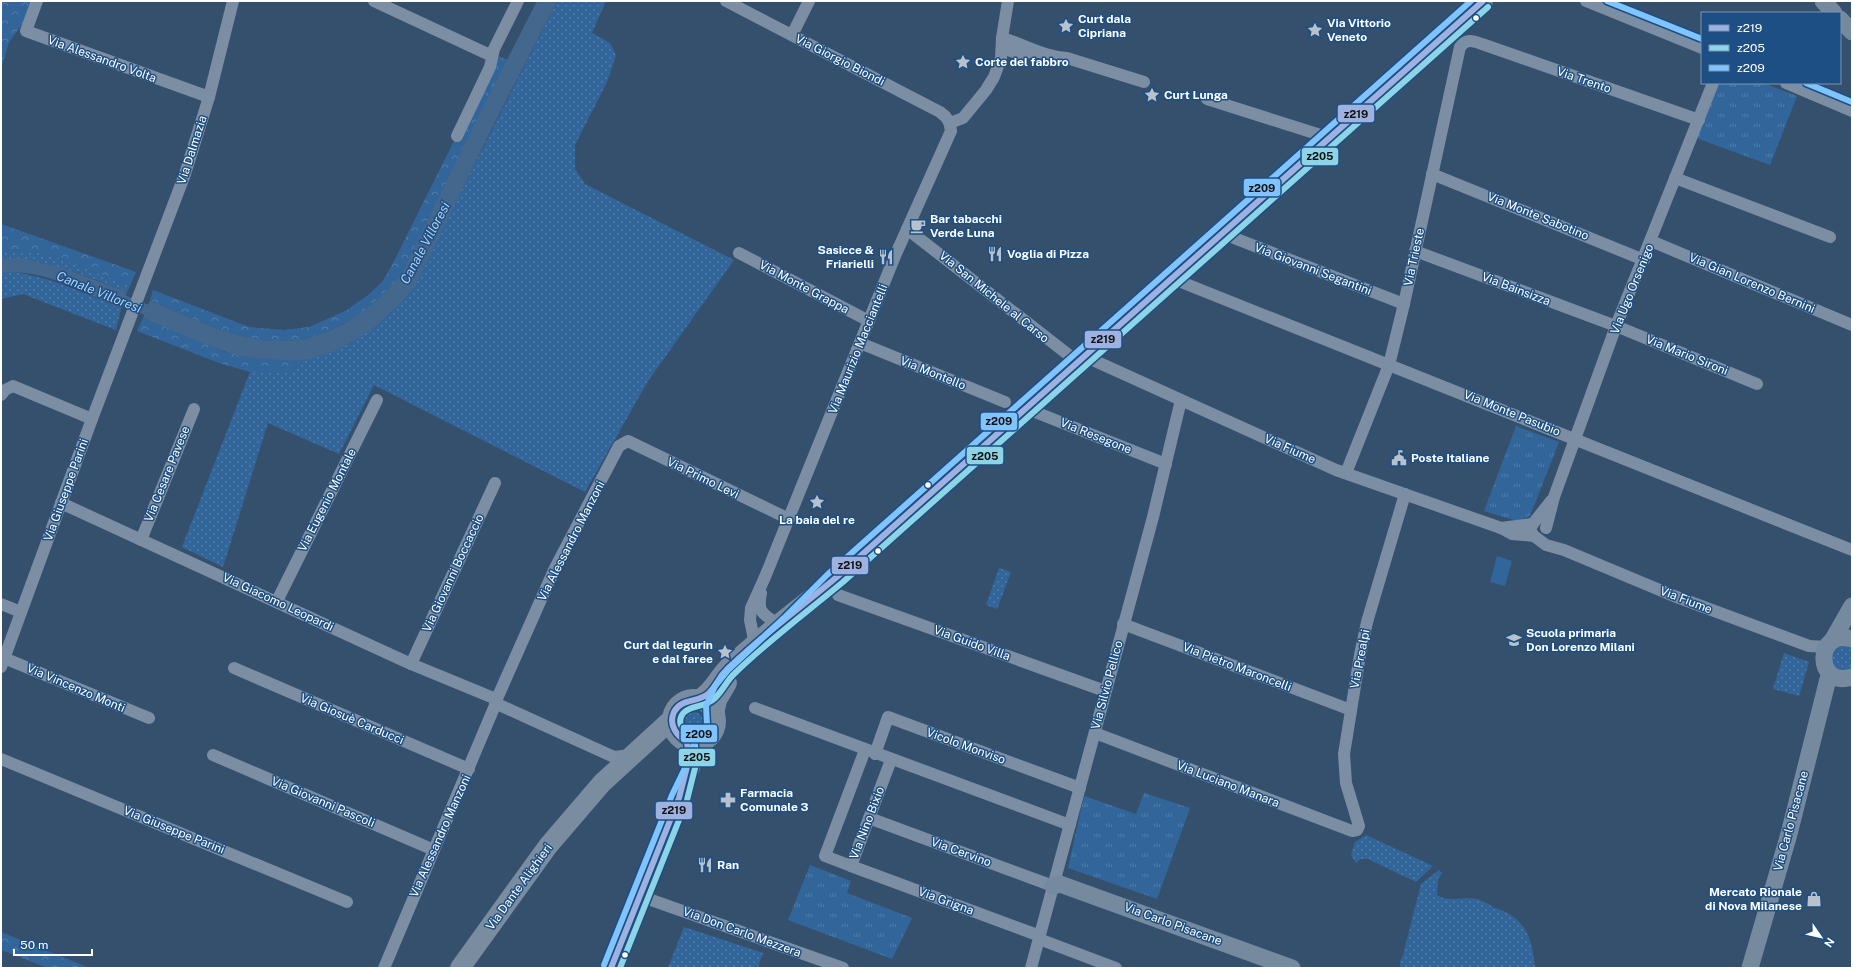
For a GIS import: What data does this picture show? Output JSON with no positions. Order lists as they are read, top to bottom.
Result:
{
  "streets": {
    "main road": ["Via Dante Alighieri"],
    "street": [
      "Via Alessandro Volta",
      "Via Giorgio Biondi",
      "Via Trento",
      "Via Dalmazia",
      "Via Monte Sabotino",
      "Via Trieste",
      "Via Giovanni Segantini",
      "Via Gian Lorenzo Bernini",
      "Via Monte Grappa",
      "Via Bainsizza",
      "Via Ugo Orsenigo",
      "Via San Michele al Carso",
      "Via Maurizio Macciantelli",
      "Via Mario Sironi",
      "Via Montello",
      "Via Monte Pasubio",
      "Via Resegone",
      "Via Fiume",
      "Via Cesare Pavese",
      "Via Primo Levi",
      "Via Giuseppe Parini",
      "Via Eugenio Montale",
      "Via Alessandro Manzoni",
      "Via Giovanni Boccaccio",
      "Via Giacomo Leopardi",
      "Via Guido Villa",
      "Via Prealpi",
      "Via Pietro Maroncelli",
      "Via Silvio Pellico",
      "Via Vincenzo Monti",
      "Via Giosuè Carducci",
      "Vicolo Monviso",
      "Via Luciano Manara",
      "Via Giovanni Pascoli",
      "Via Carlo Pisacane",
      "Via Nino Bixio",
      "Via Cervino",
      "Via Grigna",
      "Via Don Carlo Mezzera"
    ]
  },
  "crossings": [
    ["Via Alessandro Volta", "Via Dalmazia"],
    ["Via Giorgio Biondi", "Via Maurizio Macciantelli"],
    ["Via Trento", "Via Trieste"],
    ["Via Trento", "Via Ugo Orsenigo"],
    ["Via Dalmazia", "Via Giuseppe Parini"],
    ["Via Monte Sabotino", "Via Trieste"],
    ["Via Monte Sabotino", "Via Ugo Orsenigo"],
    ["Via Trieste", "Via Giovanni Segantini"],
    ["Via Trieste", "Via Bainsizza"],
    ["Via Trieste", "Via Monte Pasubio"],
    ["Via Trieste", "Via Fiume"],
    ["Via Gian Lorenzo Bernini", "Via Ugo Orsenigo"],
    ["Via Monte Grappa", "Via Maurizio Macciantelli"],
    ["Via Bainsizza", "Via Ugo Orsenigo"],
    ["Via Bainsizza", "Via Mario Sironi"],
    ["Via Ugo Orsenigo", "Via Mario Sironi"],
    ["Via Ugo Orsenigo", "Via Monte Pasubio"],
    ["Via Ugo Orsenigo", "Via Fiume"],
    ["Via San Michele al Carso", "Via Maurizio Macciantelli"],
    ["Via San Michele al Carso", "Via Fiume"],
    ["Via Maurizio Macciantelli", "Via Montello"],
    ["Via Maurizio Macciantelli", "Via Primo Levi"],
    ["Via Resegone", "Via Silvio Pellico"],
    ["Via Fiume", "Via Prealpi"],
    ["Via Fiume", "Via Silvio Pellico"],
    ["Via Cesare Pavese", "Via Giacomo Leopardi"],
    ["Via Primo Levi", "Via Alessandro Manzoni"],
    ["Via Giuseppe Parini", "Via Giacomo Leopardi"],
    ["Via Giuseppe Parini", "Via Vincenzo Monti"],
    ["Via Eugenio Montale", "Via Giacomo Leopardi"],
    ["Via Alessandro Manzoni", "Via Giacomo Leopardi"],
    ["Via Alessandro Manzoni", "Via Giosuè Carducci"],
    ["Via Alessandro Manzoni", "Via Giovanni Pascoli"],
    ["Via Giovanni Boccaccio", "Via Giacomo Leopardi"],
    ["Via Giacomo Leopardi", "Via Dante Alighieri"],
    ["Via Guido Villa", "Via Silvio Pellico"],
    ["Via Prealpi", "Via Pietro Maroncelli"],
    ["Via Prealpi", "Via Luciano Manara"],
    ["Via Pietro Maroncelli", "Via Silvio Pellico"],
    ["Via Silvio Pellico", "Vicolo Monviso"],
    ["Via Silvio Pellico", "Via Luciano Manara"],
    ["Via Silvio Pellico", "Via Carlo Pisacane"],
    ["Via Silvio Pellico", "Via Cervino"],
    ["Via Silvio Pellico", "Via Grigna"],
    ["Vicolo Monviso", "Via Nino Bixio"],
    ["Via Carlo Pisacane", "Via Cervino"],
    ["Via Nino Bixio", "Via Cervino"],
    ["Via Nino Bixio", "Via Grigna"]
  ],
  "water": ["Canale Villoresi"],
  "places": {
    "place": [
      "Curt dala Cipriana",
      "Via Vittorio Veneto",
      "Corte del fabbro",
      "Curt Lunga",
      "La baia del re",
      "Curt dal legurin e dal faree"
    ],
    "cafe": ["Bar tabacchi Verde Luna"],
    "restaurant": ["Voglia di Pizza", "Sasicce & Friarielli", "Ran"],
    "public building": ["Poste Italiane"],
    "school or university": ["Scuola primaria Don Lorenzo Milani"],
    "pharmacy": ["Farmacia Comunale 3"],
    "shop": ["Mercato Rionale di Nova Milanese"]
  },
  "lines": ["transit line z219", "transit line z209", "transit line z205"],
  "legend": ["z219", "z205", "z209"],
  "scale_bar": "50 m",
  "north": "bottom right"
}
